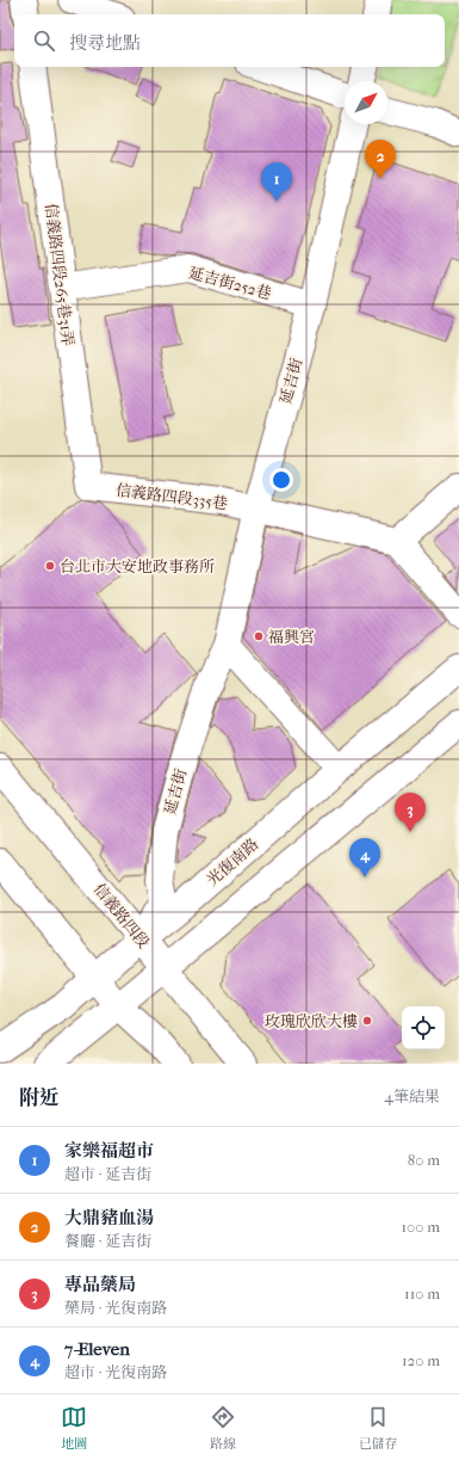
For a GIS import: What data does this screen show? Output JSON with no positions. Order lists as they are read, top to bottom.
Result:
{
  "streets": {
    "street": [
      "信義路四段265巷31弄",
      "延吉街252巷",
      "延吉街",
      "信義路四段335巷",
      "光復南路",
      "信義路四段"
    ]
  },
  "crossings": [
    ["信義路四段265巷31弄", "延吉街252巷"],
    ["信義路四段265巷31弄", "信義路四段335巷"],
    ["延吉街252巷", "延吉街"],
    ["延吉街", "信義路四段335巷"],
    ["延吉街", "光復南路"],
    ["延吉街", "信義路四段"],
    ["光復南路", "信義路四段"]
  ],
  "places": ["台北市大安地政事務所", "福興宮", "玫瑰欣欣大樓"],
  "north": "top right",
  "page": {
    "search": "搜尋地點",
    "pins": [
      "2",
      "1",
      "3",
      "4"
    ],
    "heading": ["附近", "4筆結果"],
    "list": [
      {
        "mark": "1",
        "name": "家樂福超市",
        "note": "超市 · 延吉街",
        "value": "80 m"
      },
      {
        "mark": "2",
        "name": "大鼎豬血湯",
        "note": "餐廳 · 延吉街",
        "value": "100 m"
      },
      {
        "mark": "3",
        "name": "專品藥局",
        "note": "藥局 · 光復南路",
        "value": "110 m"
      },
      {
        "mark": "4",
        "name": "7-Eleven",
        "note": "超市 · 光復南路",
        "value": "120 m"
      }
    ],
    "nav": ["地圖", "路線", "已儲存"]
  }
}
